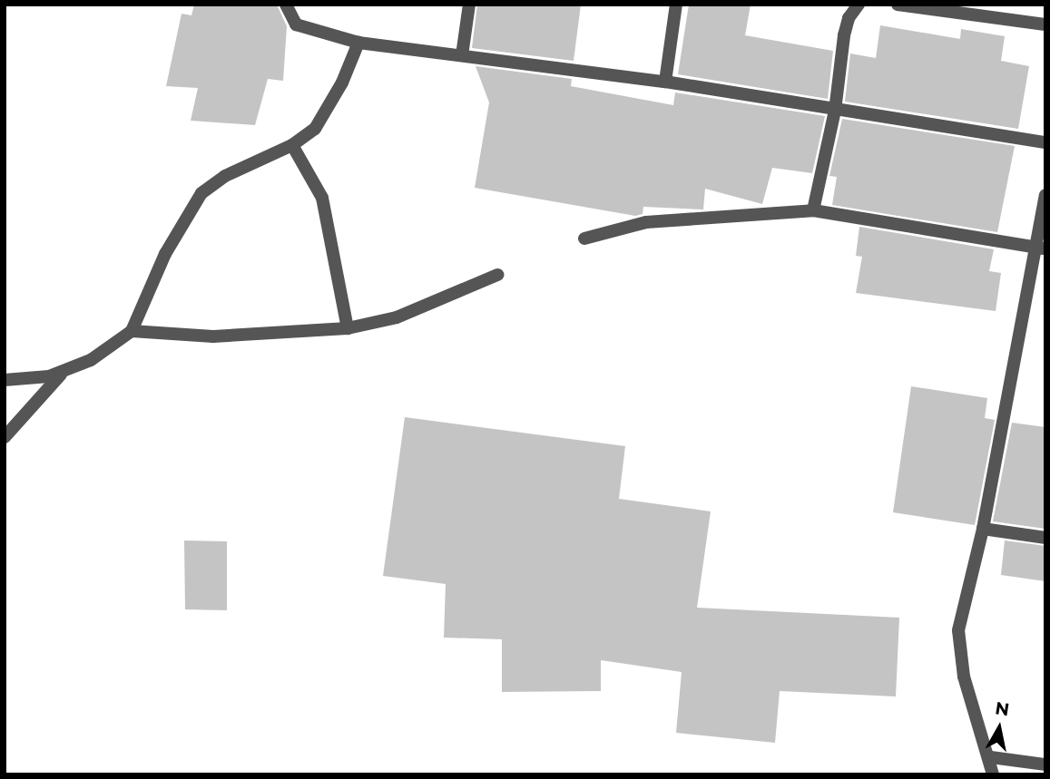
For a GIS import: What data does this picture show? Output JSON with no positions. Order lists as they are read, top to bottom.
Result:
{
  "north": "top"
}
